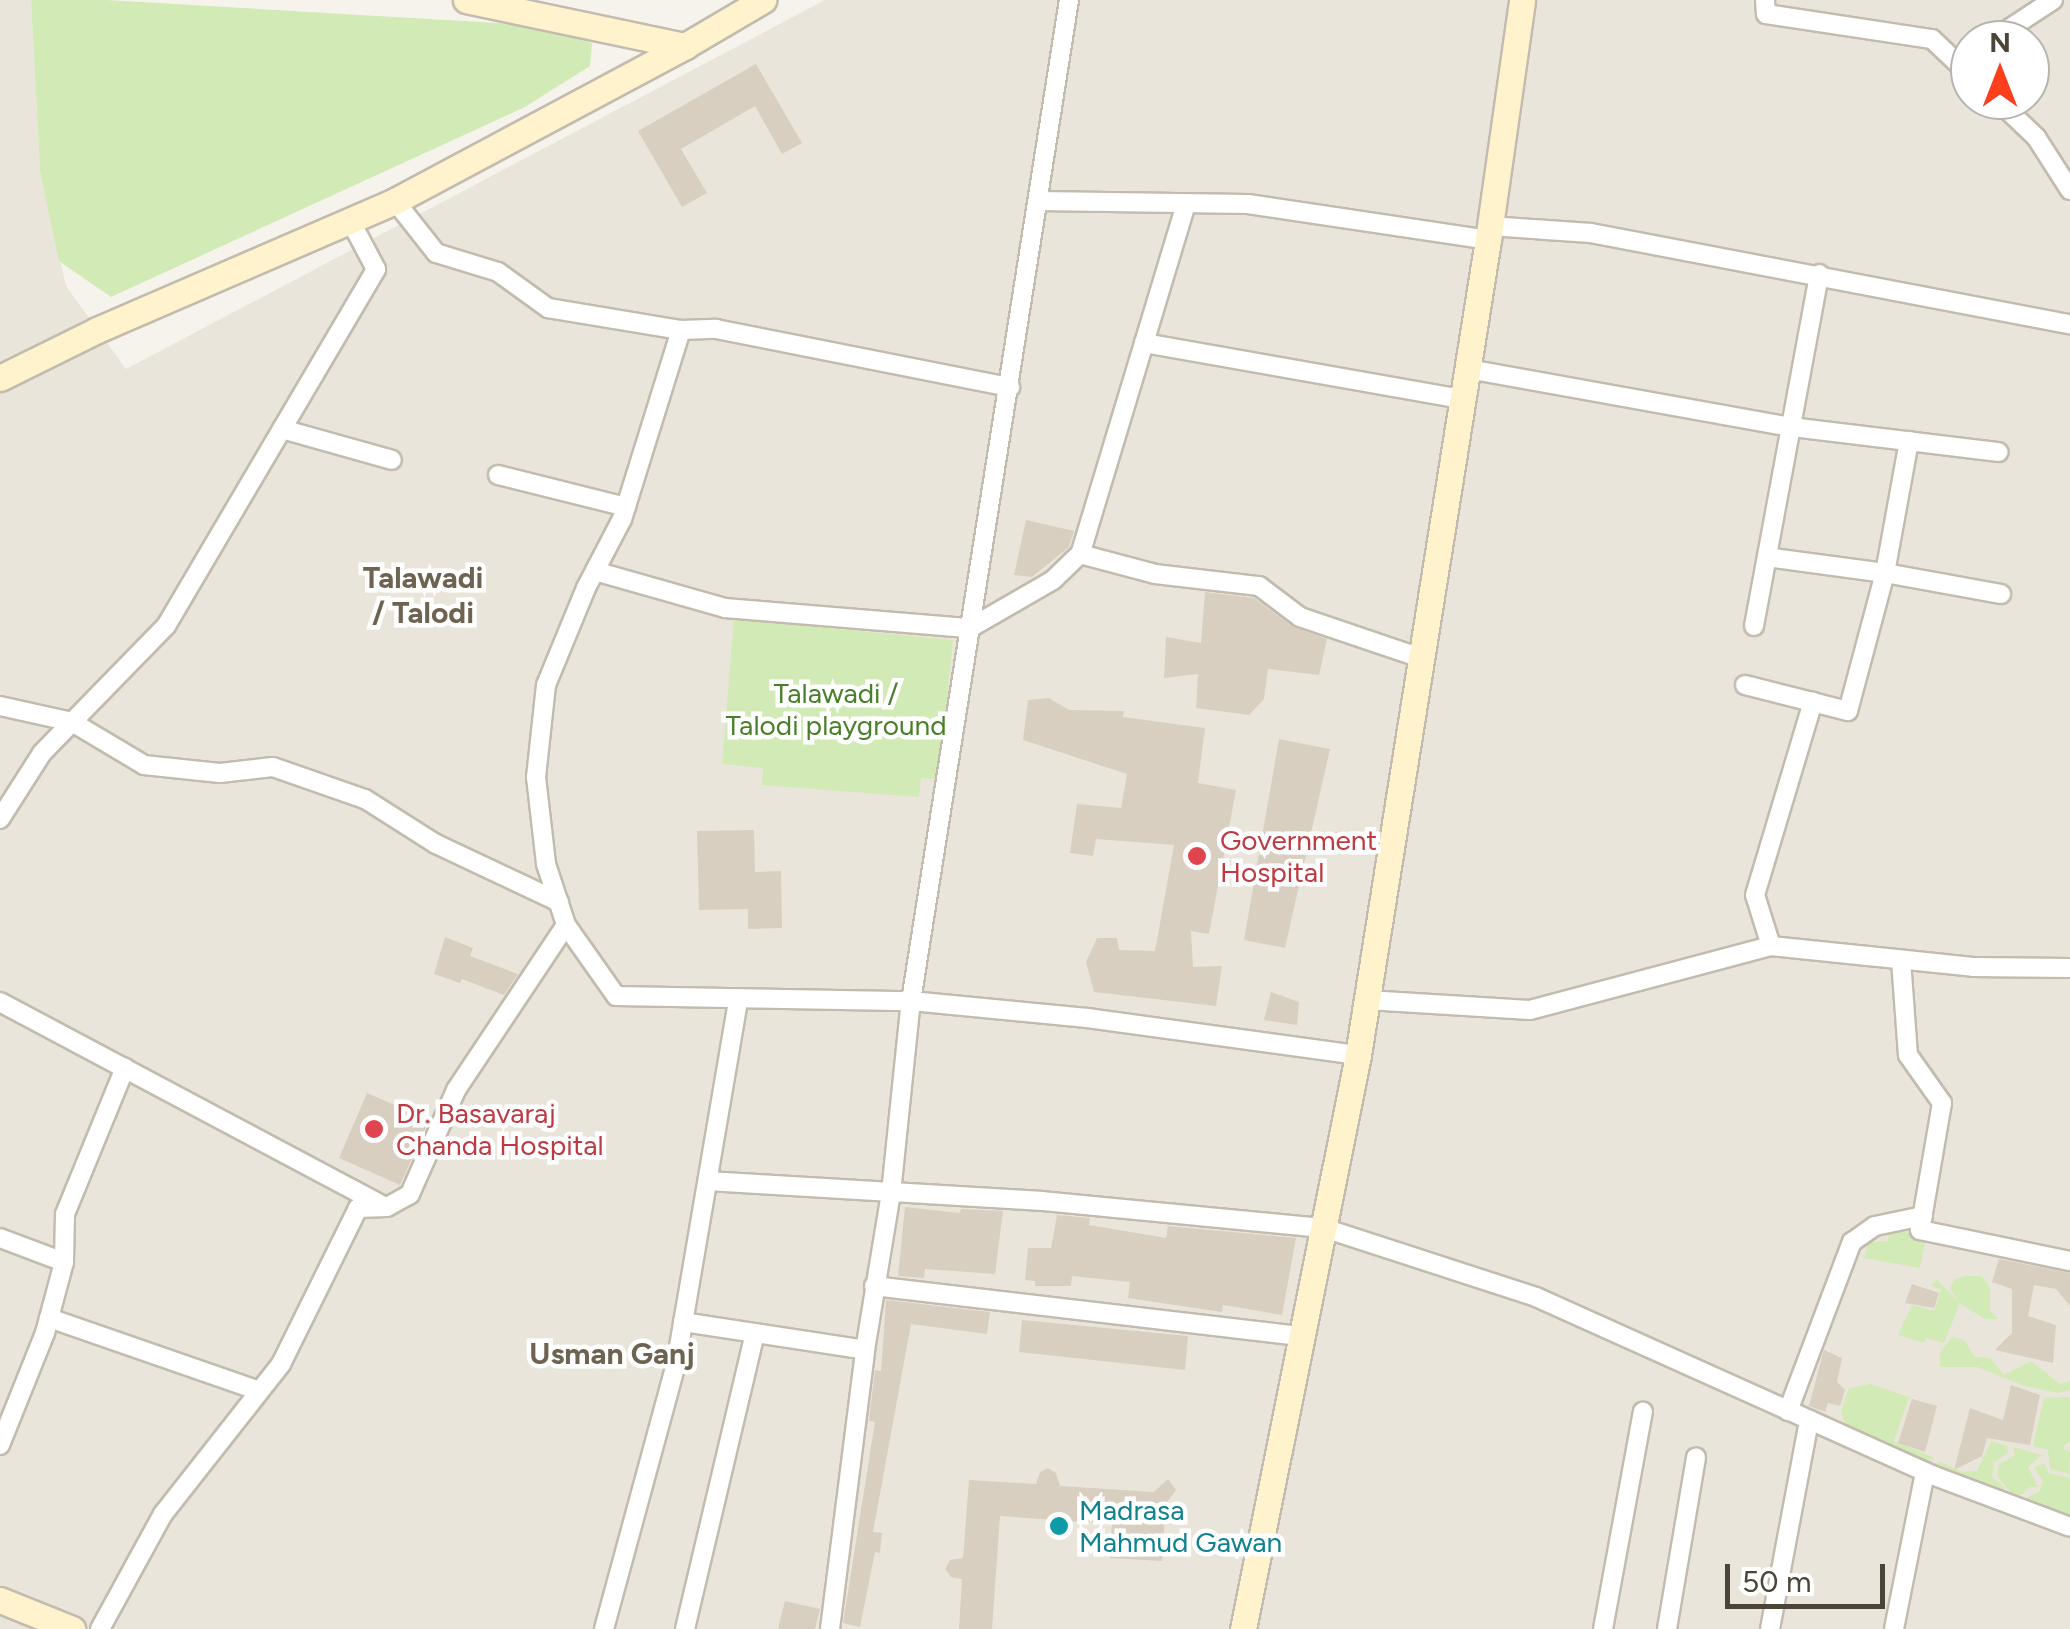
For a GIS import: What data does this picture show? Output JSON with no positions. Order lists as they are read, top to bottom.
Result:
{
  "districts": ["Talawadi / Talodi", "Usman Ganj"],
  "parks": ["Talawadi / Talodi playground"],
  "places": ["Government Hospital", "Dr. Basavaraj Chanda Hospital", "Madrasa Mahmud Gawan"],
  "scale_bar": "50 m",
  "north": "top"
}
